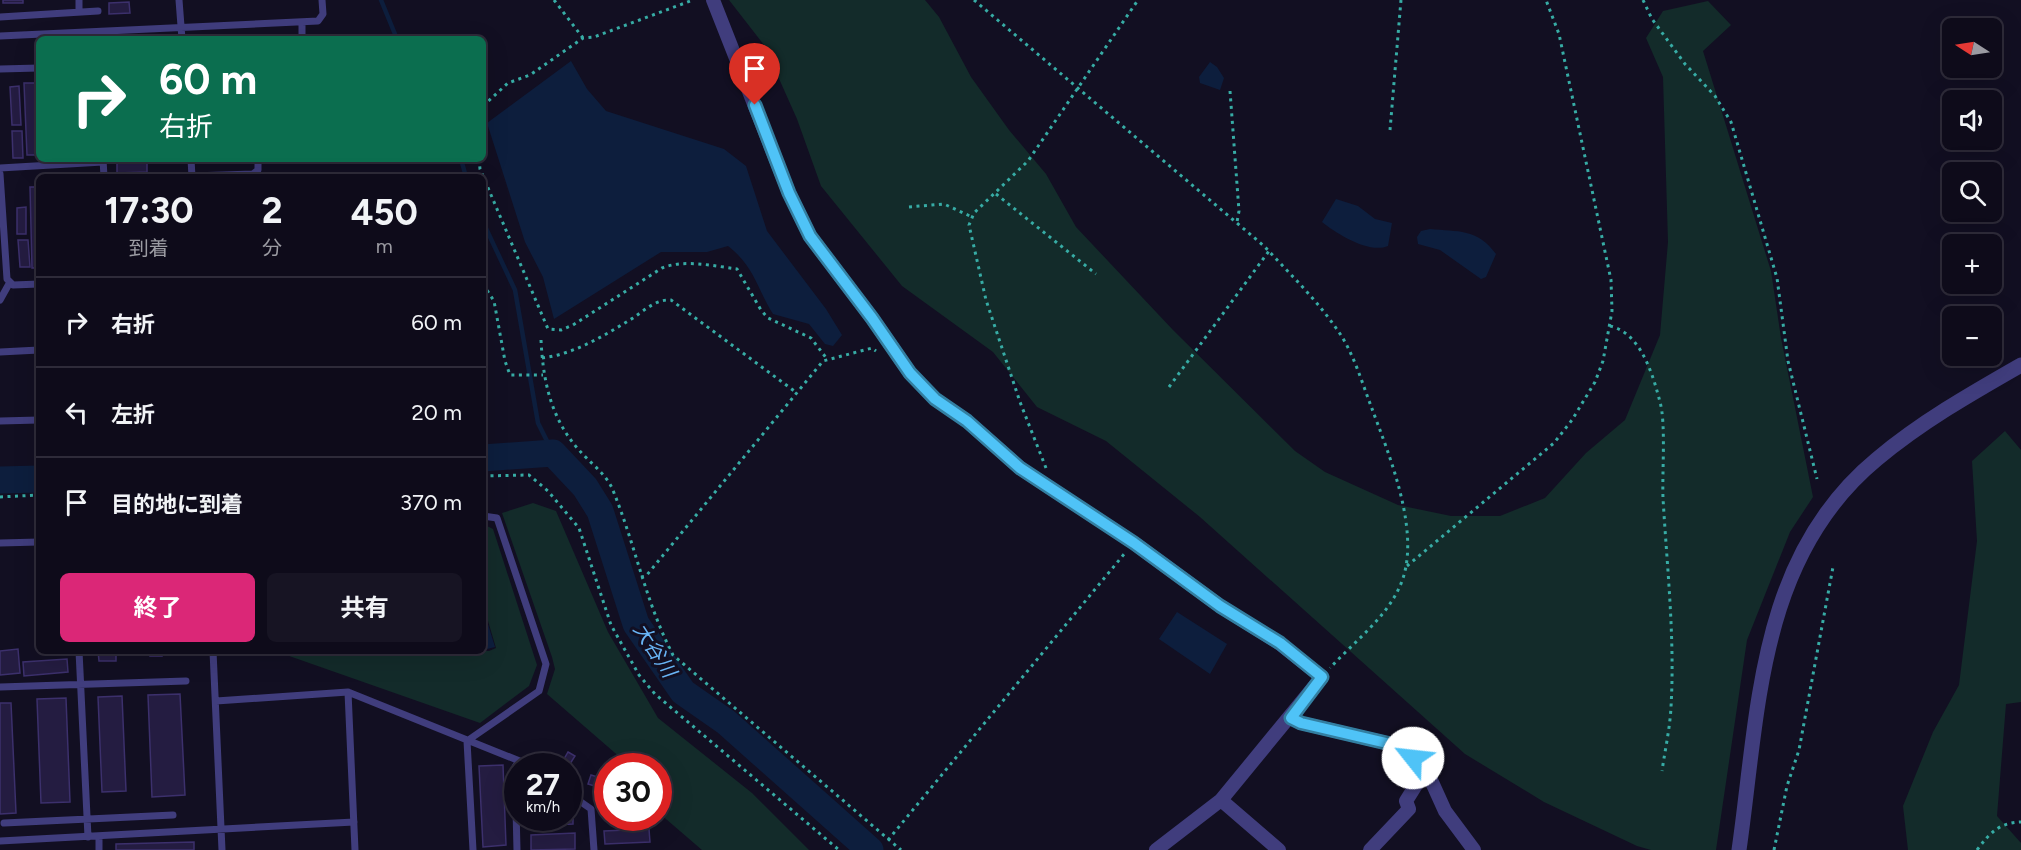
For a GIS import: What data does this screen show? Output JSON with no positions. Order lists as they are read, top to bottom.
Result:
{
  "water": ["大谷川"],
  "north": "left",
  "page": {
    "map_buttons": ["+", "−"],
    "turn": ["60 m", "右折"],
    "eta": [
      "17:30",
      "到着",
      "2",
      "分",
      "450",
      "m"
    ],
    "list": [
      {
        "name": "右折",
        "value": "60 m"
      },
      {
        "name": "左折",
        "value": "20 m"
      },
      {
        "name": "目的地に到着",
        "value": "370 m"
      }
    ],
    "buttons": ["終了", "共有"],
    "speed": "27 km/h",
    "limit": "30"
  }
}
